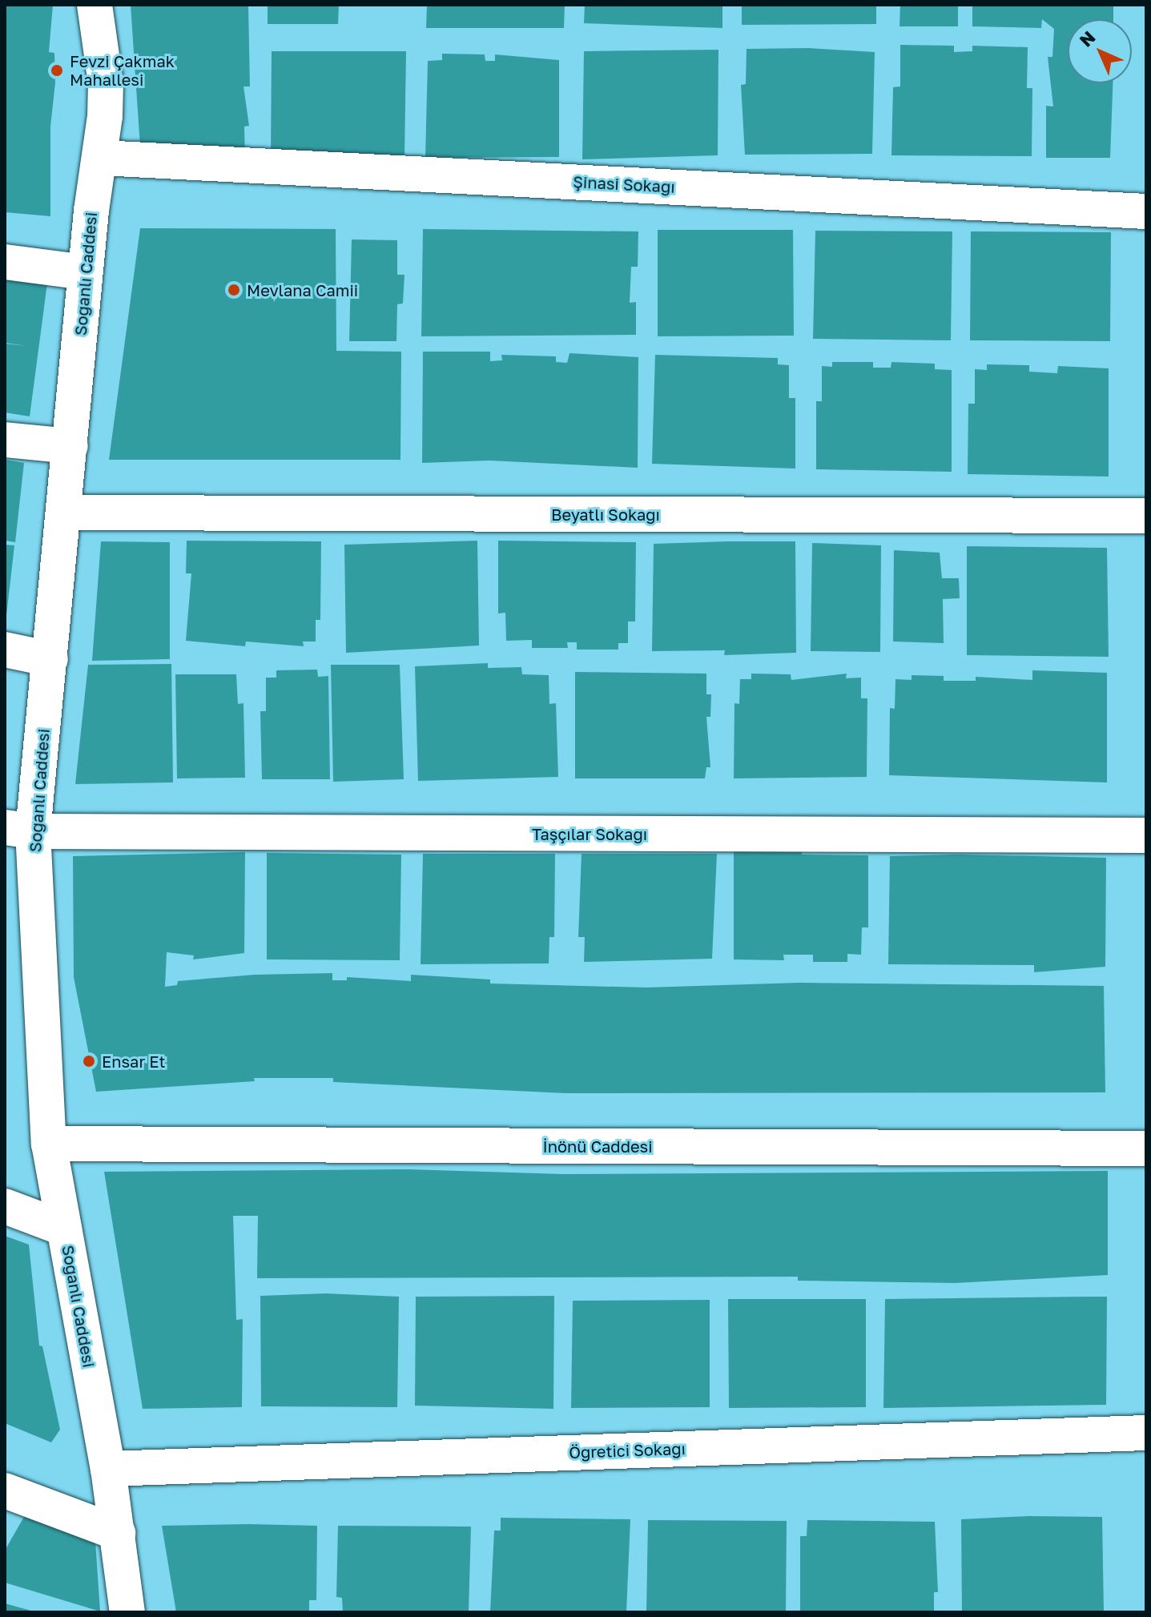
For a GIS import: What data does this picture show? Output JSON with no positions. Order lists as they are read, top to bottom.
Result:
{
  "streets": {
    "street": [
      "Şinasi Sokağı",
      "Soğanlı Caddesi",
      "Beyatlı Sokağı",
      "Taşçılar Sokağı",
      "İnönü Caddesi",
      "Öğretici Sokağı"
    ]
  },
  "crossings": [
    ["Şinasi Sokağı", "Soğanlı Caddesi"],
    ["Soğanlı Caddesi", "Beyatlı Sokağı"],
    ["Soğanlı Caddesi", "Taşçılar Sokağı"],
    ["Soğanlı Caddesi", "İnönü Caddesi"],
    ["Soğanlı Caddesi", "Öğretici Sokağı"]
  ],
  "places": ["Fevzi Çakmak Mahallesi", "Mevlana Camii", "Ensar Et"],
  "north": "top left"
}
